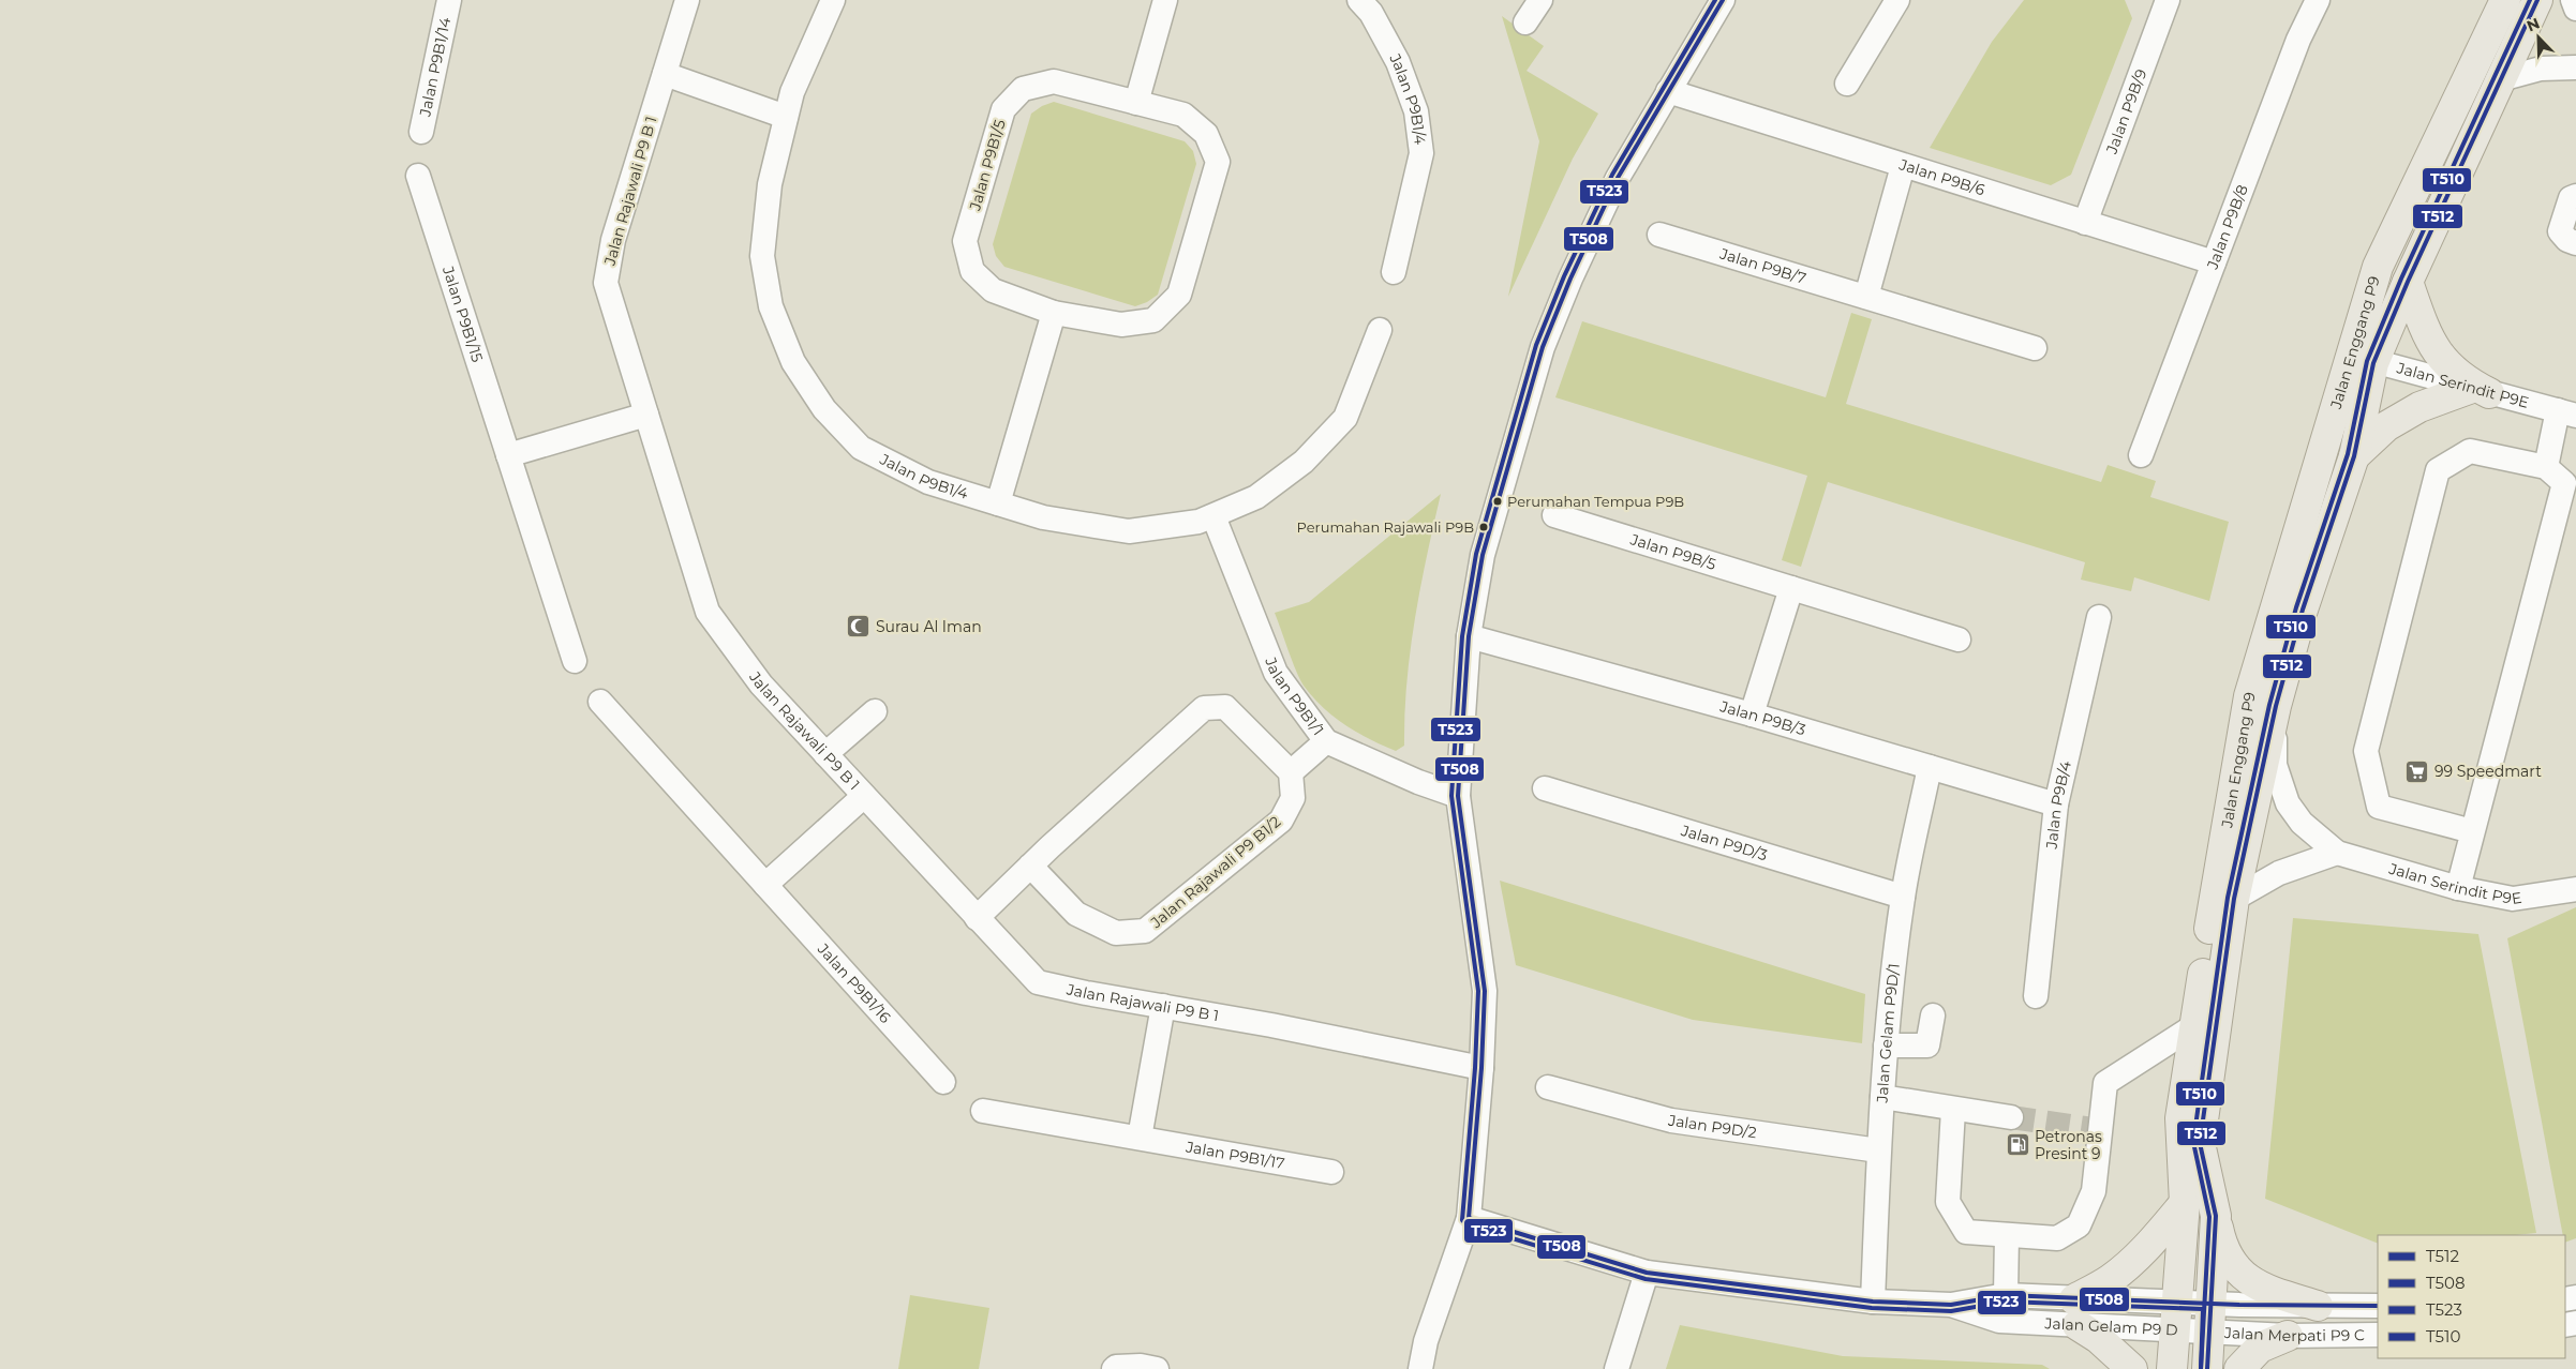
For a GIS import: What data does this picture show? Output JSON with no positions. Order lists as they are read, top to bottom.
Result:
{
  "streets": {
    "main road": ["Jalan Enggang P9"],
    "street": [
      "Jalan P9B1/14",
      "Jalan P9B1/4",
      "Jalan P9B/9",
      "Jalan P9B1/5",
      "Jalan P9B/6",
      "Jalan Rajawali P9 B 1",
      "Jalan P9B/8",
      "Jalan P9B/7",
      "Jalan P9B1/15",
      "Jalan Serindit P9E",
      "Jalan P9B/5",
      "Jalan P9B1/1",
      "Jalan P9B/3",
      "Jalan P9B/4",
      "Jalan P9D/3",
      "Jalan Rajawali P9 B1/2",
      "Jalan P9B1/16",
      "Jalan Gelam P9D/1",
      "Jalan P9D/2",
      "Jalan P9B1/17",
      "Jalan Gelam P9 D",
      "Jalan Merpati P9 C"
    ]
  },
  "crossings": [
    ["Jalan P9B1/4", "Jalan P9B1/1"],
    ["Jalan P9B/9", "Jalan P9B/6"],
    ["Jalan P9B/6", "Jalan P9B/8"],
    ["Jalan Enggang P9", "Jalan Serindit P9E"],
    ["Jalan Enggang P9", "Jalan Gelam P9 D"],
    ["Jalan Enggang P9", "Jalan Merpati P9 C"],
    ["Jalan P9B/3", "Jalan P9B/4"],
    ["Jalan P9B/3", "Jalan Gelam P9D/1"],
    ["Jalan P9D/3", "Jalan Gelam P9D/1"],
    ["Jalan Gelam P9D/1", "Jalan P9D/2"],
    ["Jalan Gelam P9D/1", "Jalan Gelam P9 D"],
    ["Jalan Gelam P9 D", "Jalan Merpati P9 C"]
  ],
  "places": {
    "other": ["Perumahan Tempua P9B", "Perumahan Rajawali P9B"],
    "mosque": ["Surau Al Iman"],
    "supermarket": ["99 Speedmart"],
    "fuel station": ["Petronas Presint 9"]
  },
  "lines": [
    "transit line T512",
    "transit line T508",
    "transit line T523",
    "transit line T510"
  ],
  "legend": [
    "T512",
    "T508",
    "T523",
    "T510"
  ],
  "north": "top left"
}
